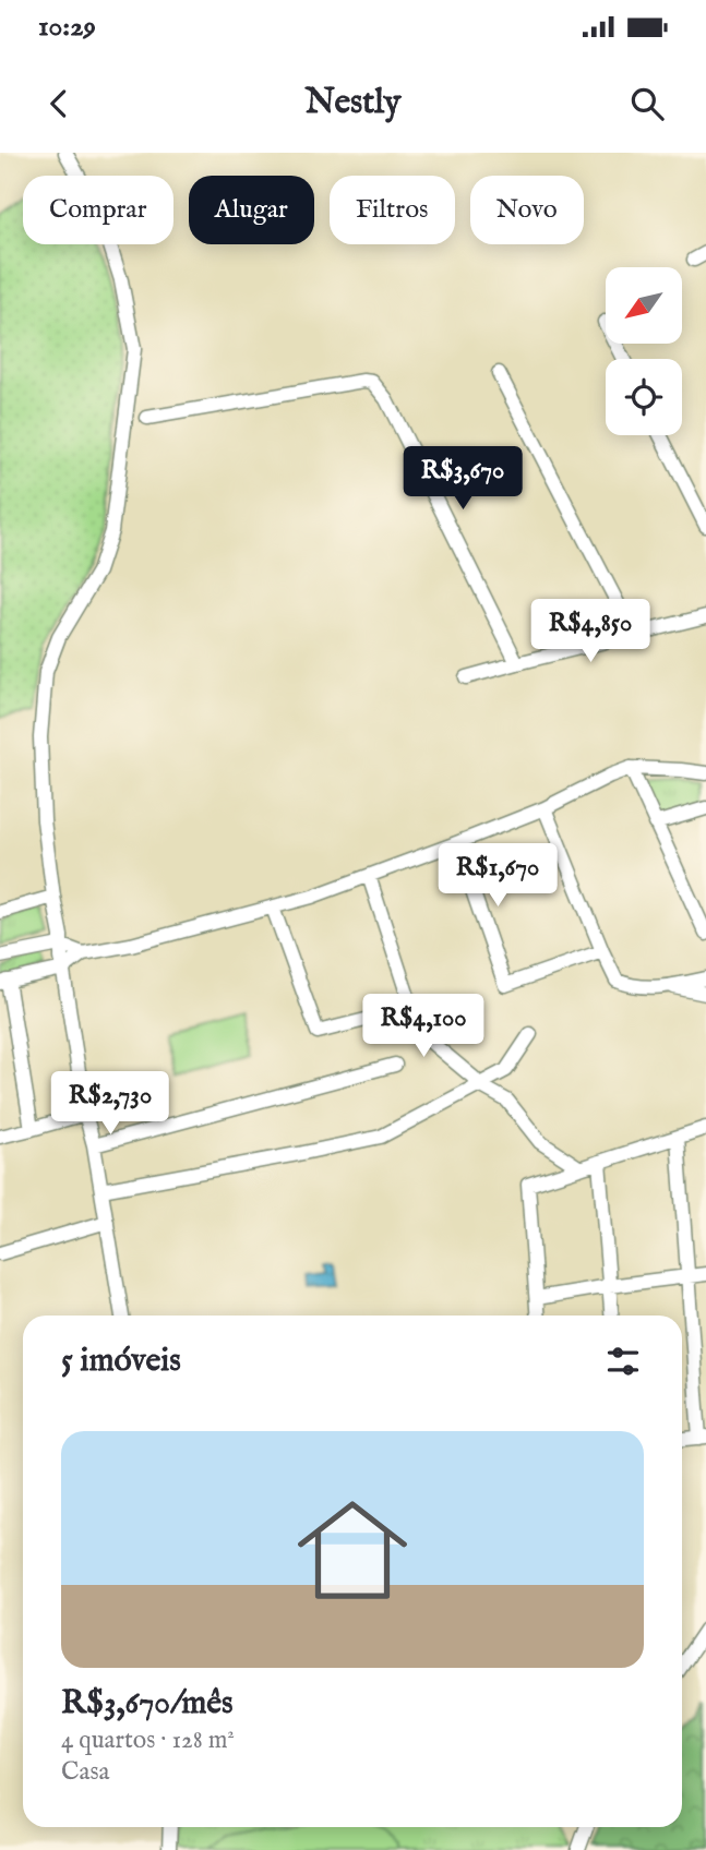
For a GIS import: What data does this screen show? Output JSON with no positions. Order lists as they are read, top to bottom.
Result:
{
  "north": "bottom left",
  "page": {
    "status": "10:29",
    "header": "Nestly",
    "chip": [
      "Comprar",
      "Alugar",
      "Filtros",
      "Novo"
    ],
    "price": [
      "R$3,670",
      "R$4,850",
      "R$1,670",
      "R$4,100",
      "R$2,730"
    ],
    "heading": "5 imóveis",
    "list": [
      {
        "name": "R$3,670/mês",
        "note": "4 quartos · 128 m² · Casa"
      }
    ]
  }
}
